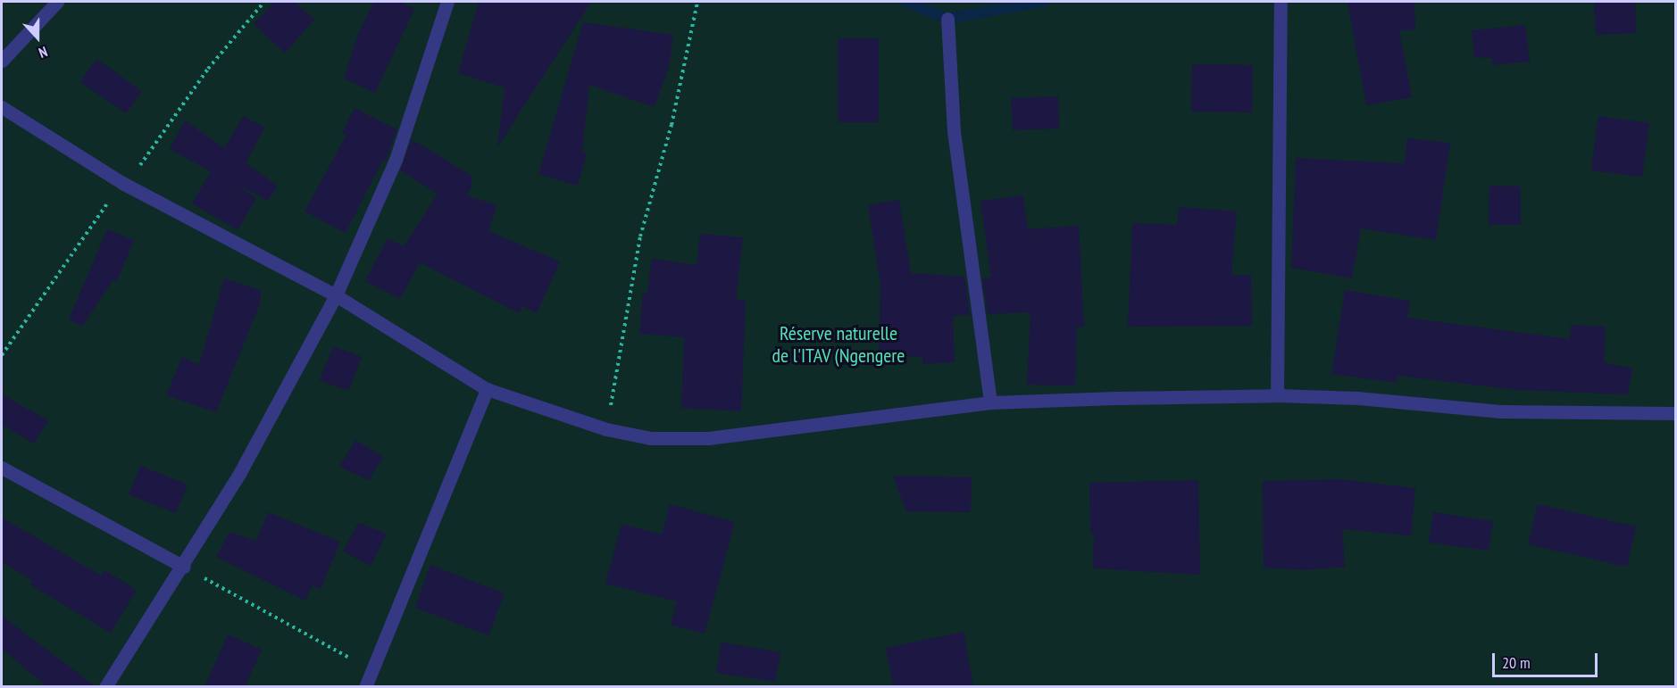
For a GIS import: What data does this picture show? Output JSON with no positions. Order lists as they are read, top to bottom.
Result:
{
  "parks": ["Réserve naturelle de l'ITAV (Ngengere"],
  "scale_bar": "20 m",
  "north": "bottom"
}
